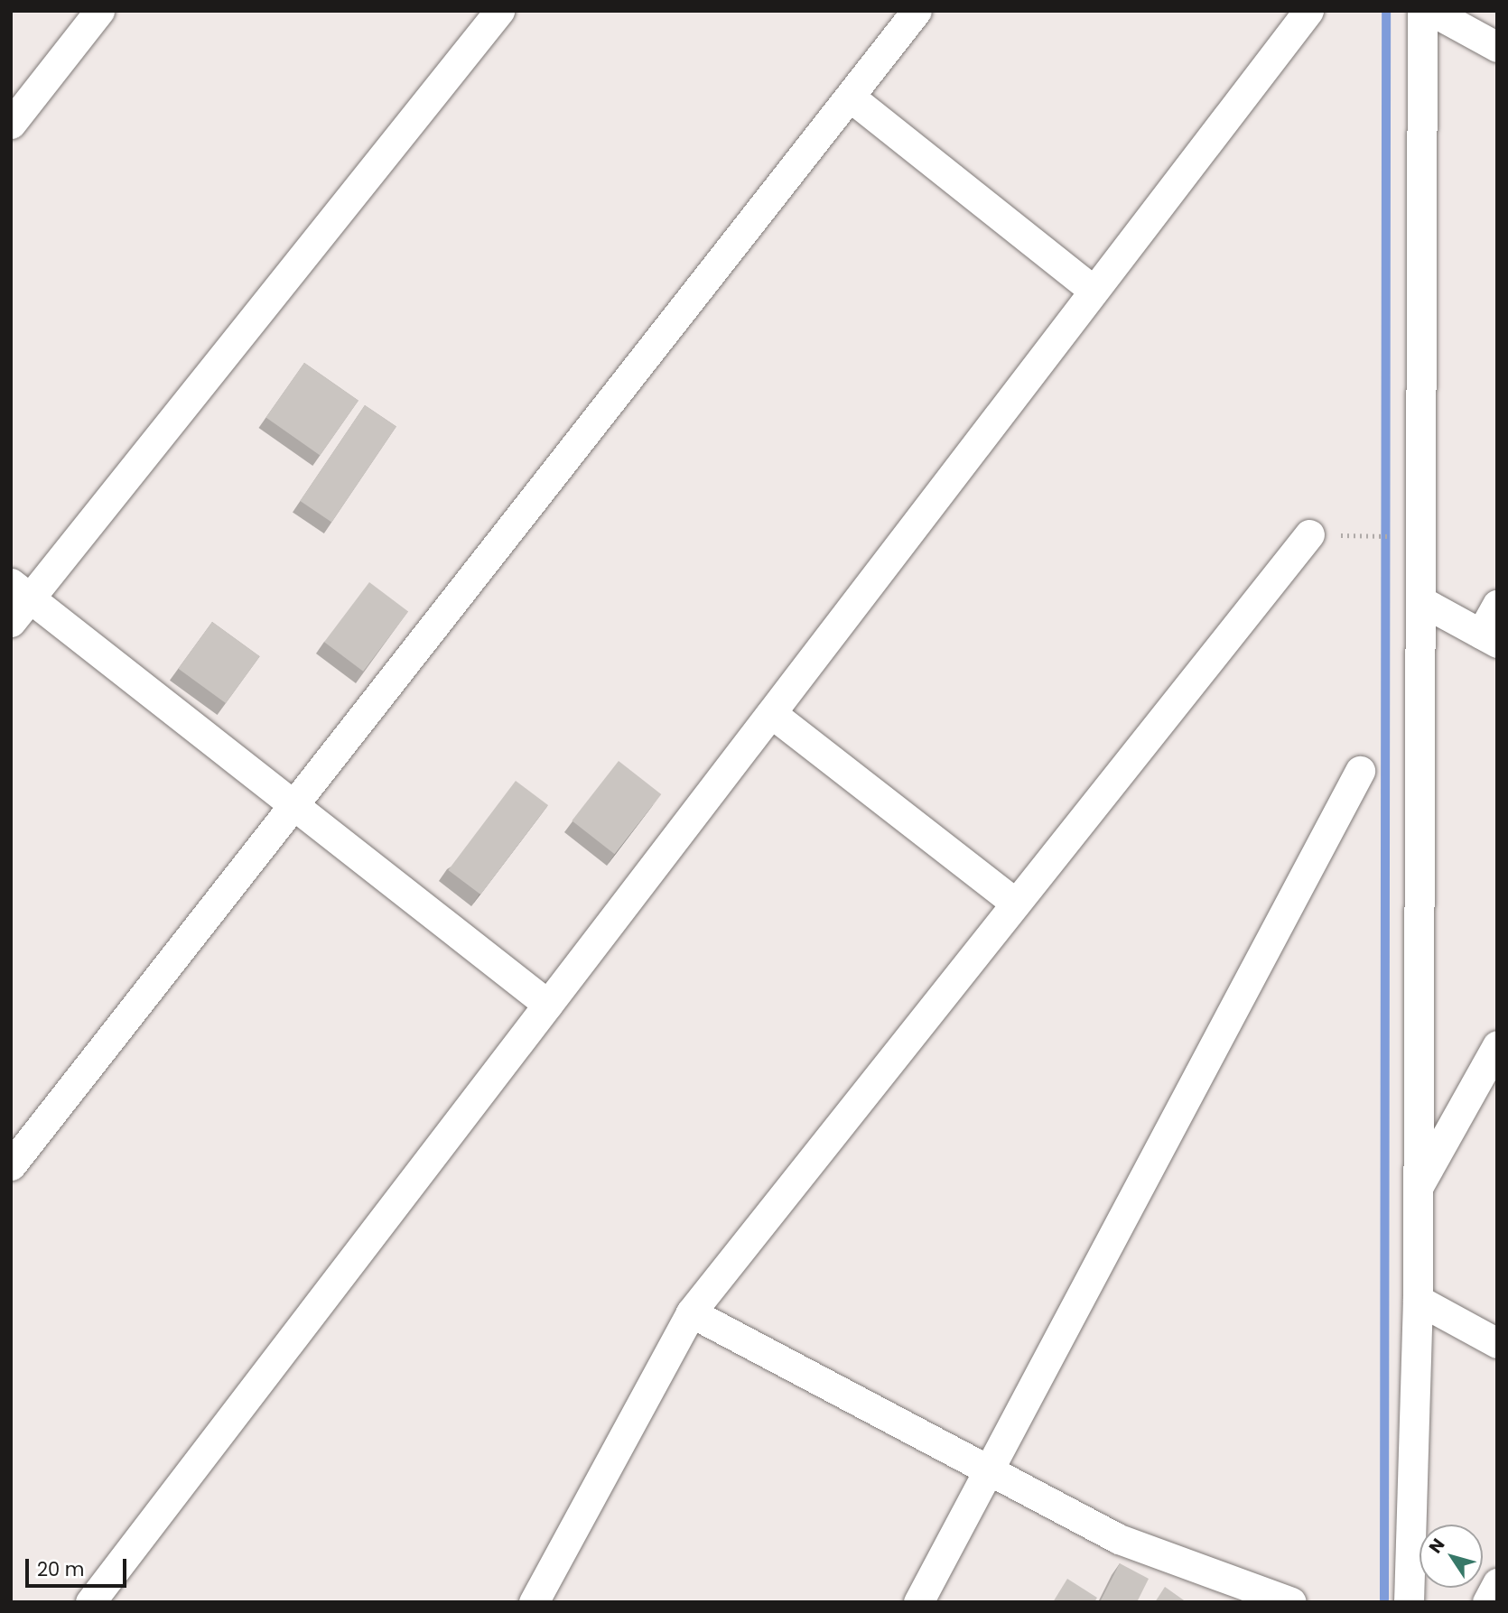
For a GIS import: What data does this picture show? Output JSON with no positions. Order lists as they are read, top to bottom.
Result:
{
  "scale_bar": "20 m",
  "north": "top left"
}
